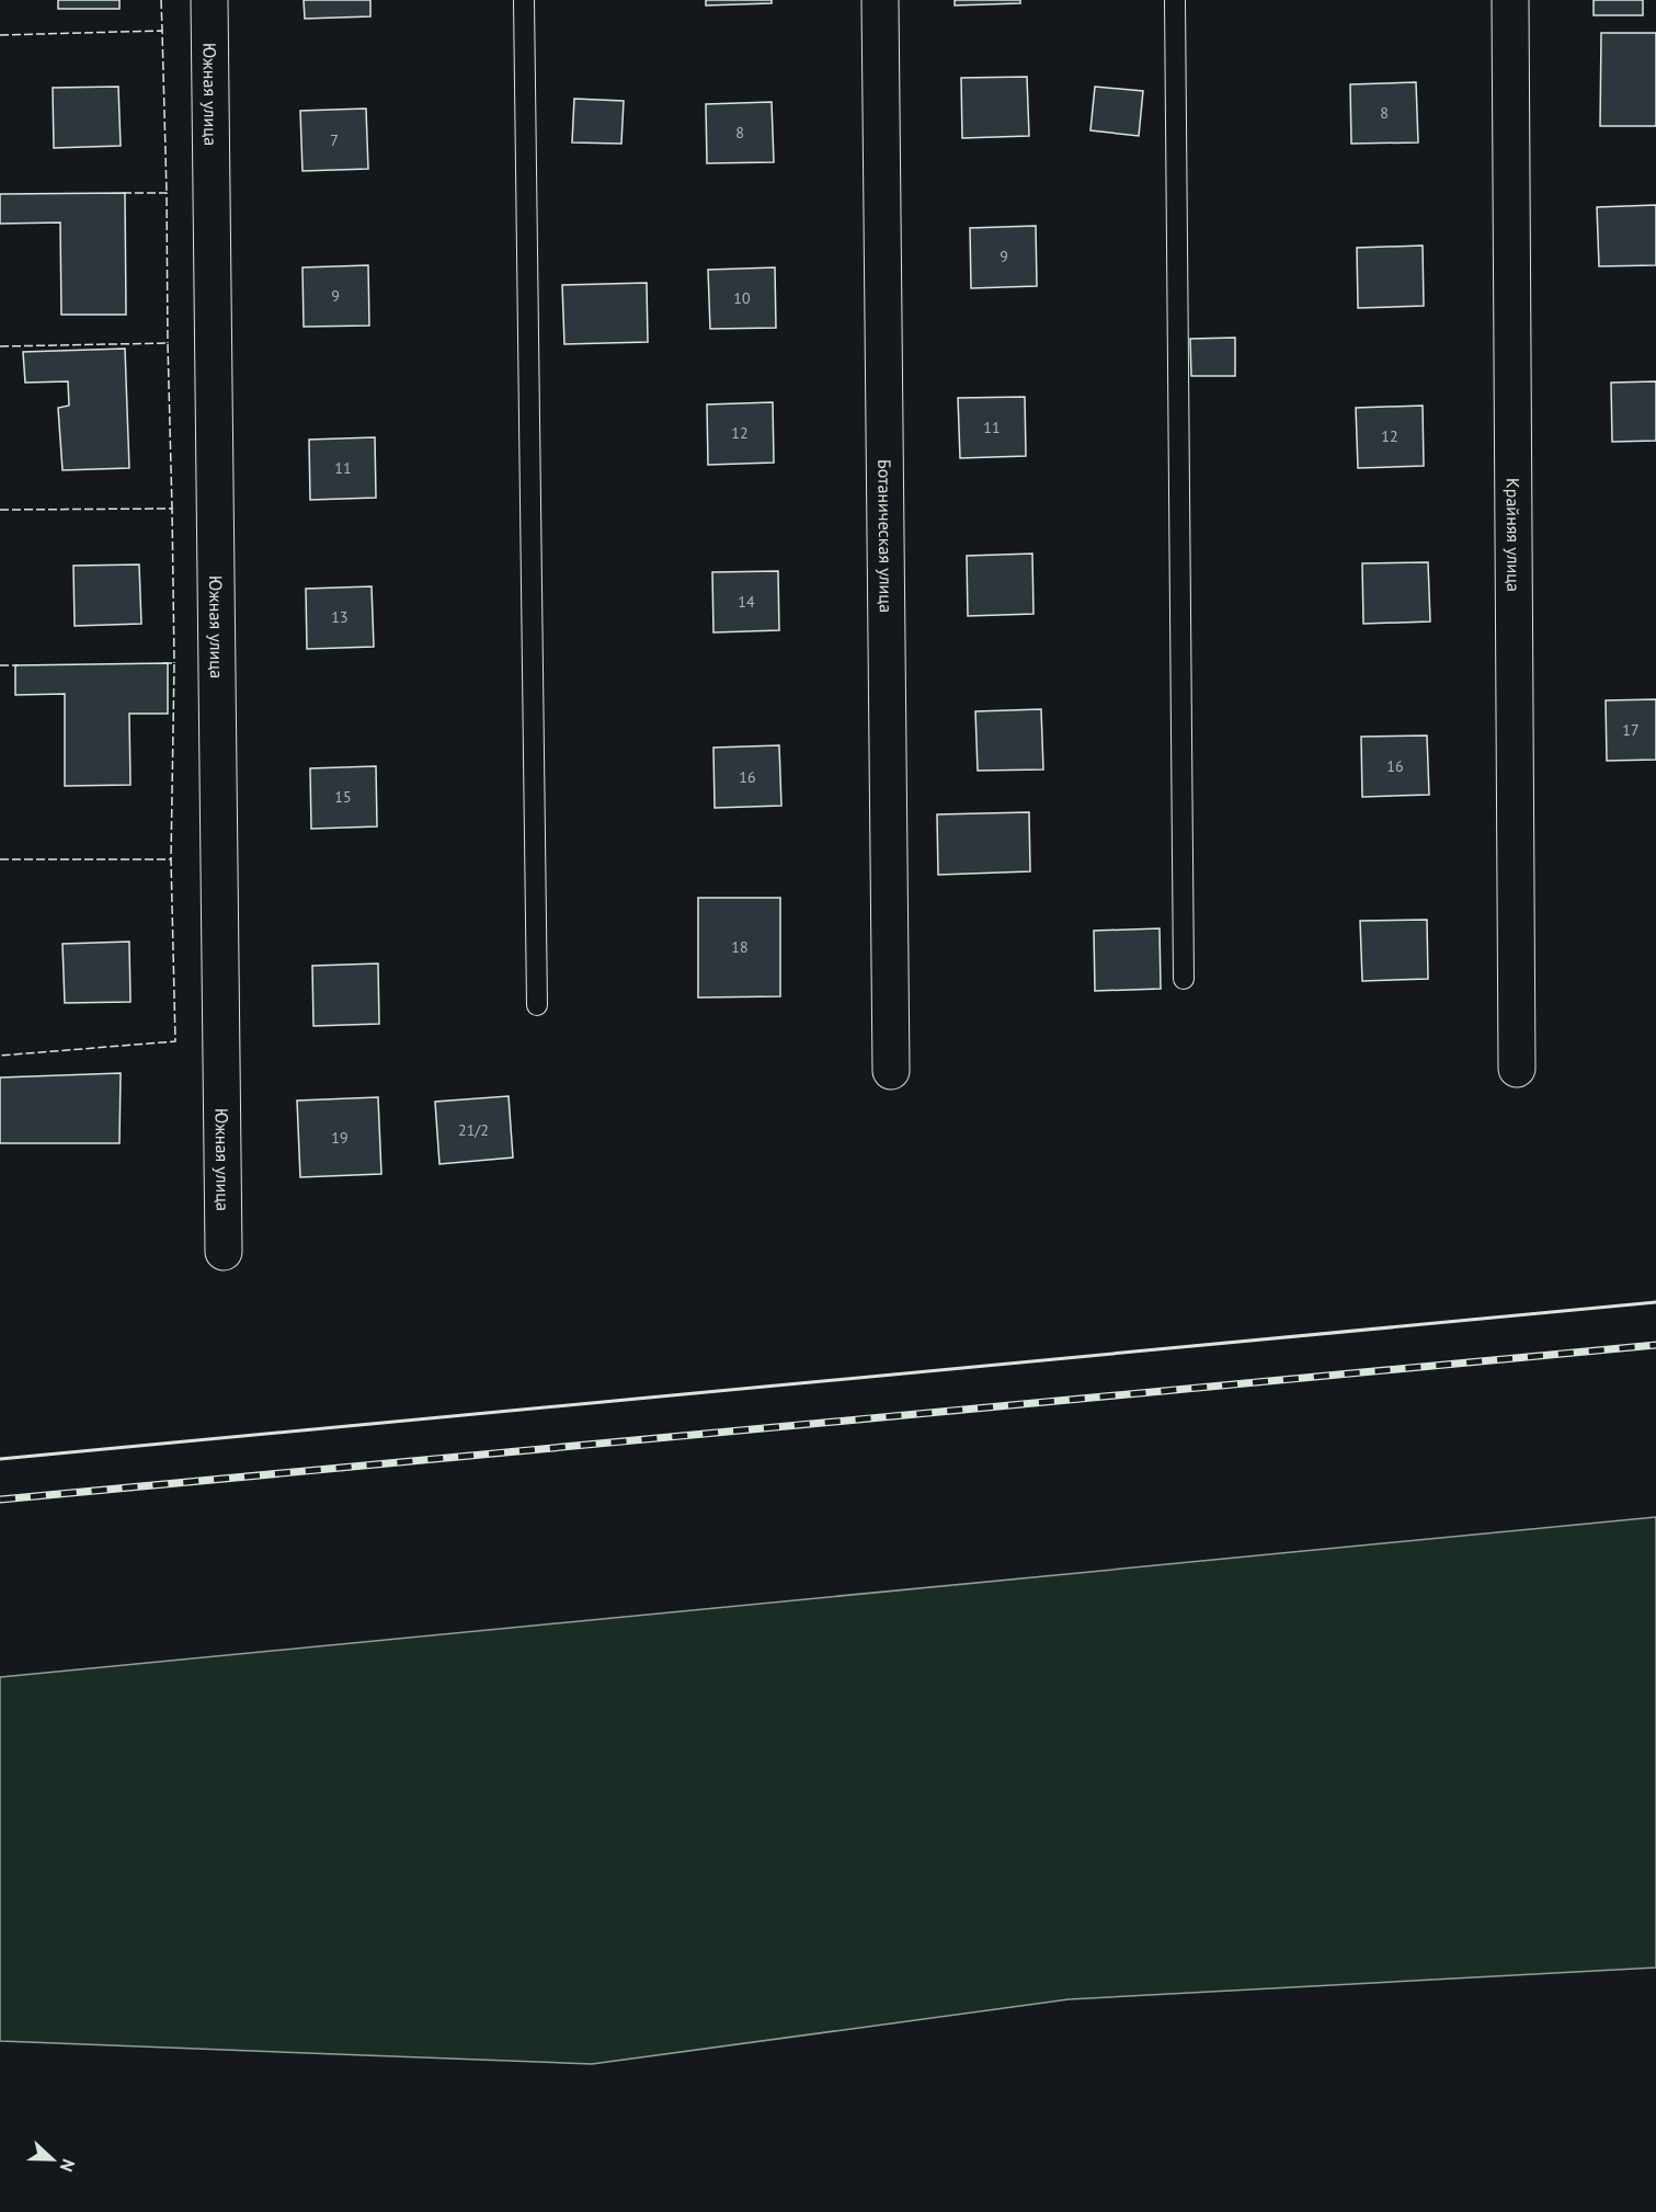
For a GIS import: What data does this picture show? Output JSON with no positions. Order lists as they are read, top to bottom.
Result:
{
  "streets": {
    "street": ["Южная улица", "Крайняя улица", "Ботаническая улица"]
  },
  "house_numbers": [
    "8",
    "8",
    "7",
    "9",
    "9",
    "10",
    "11",
    "12",
    "12",
    "11",
    "14",
    "13",
    "17",
    "16",
    "16",
    "15",
    "18",
    "21/2",
    "19"
  ],
  "north": "right"
}
